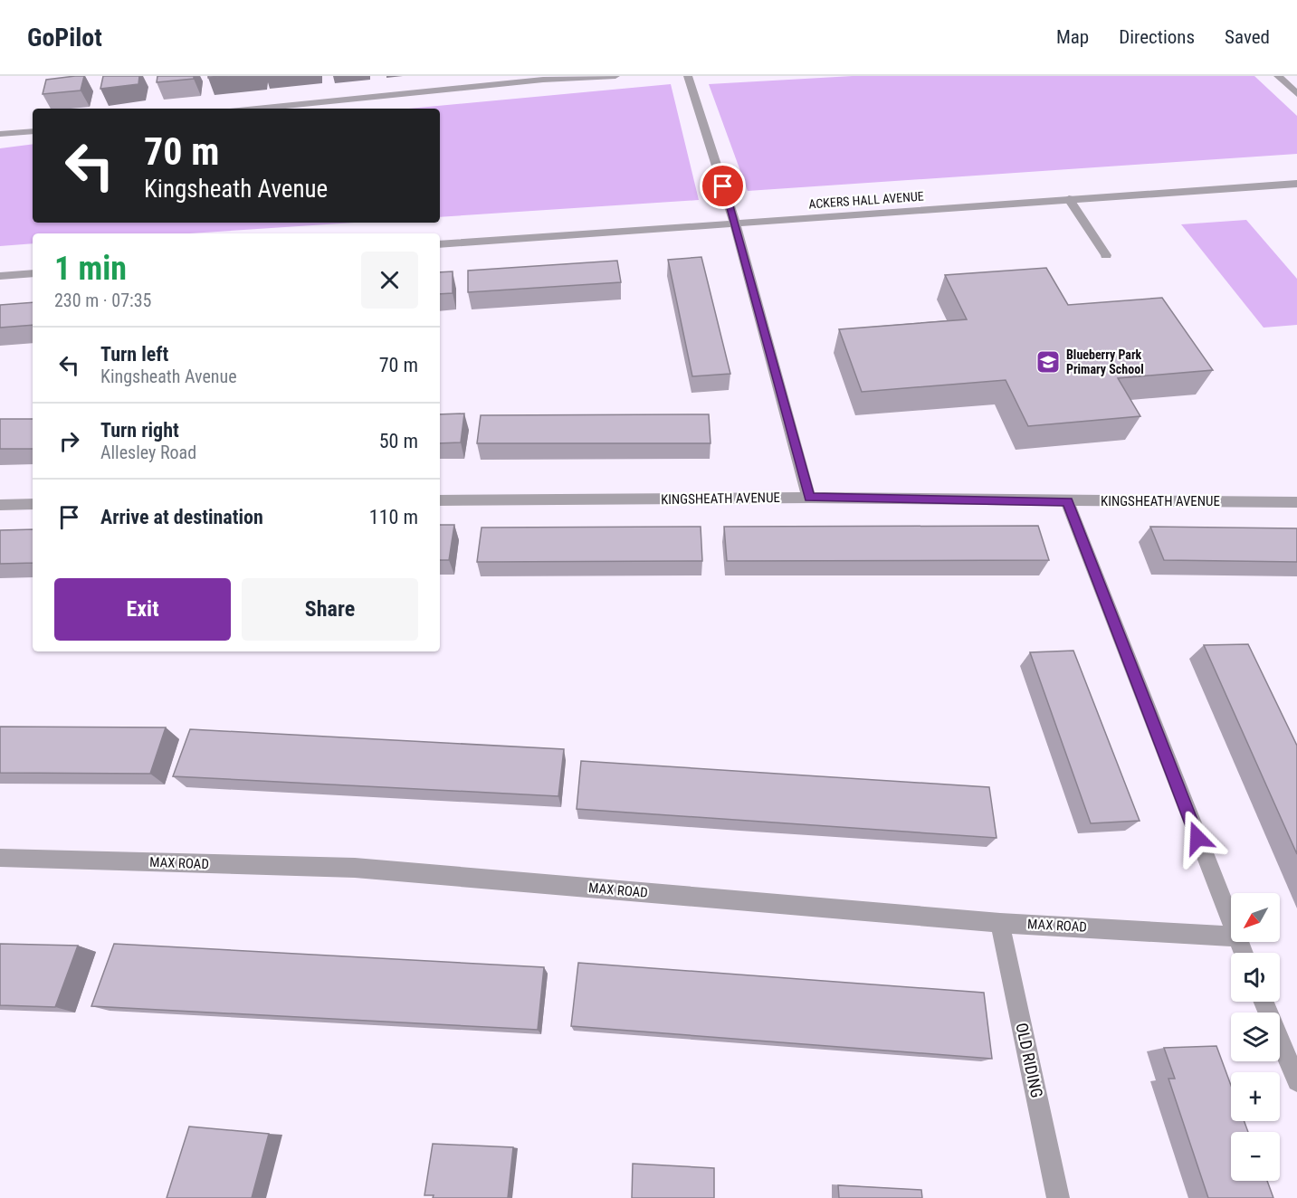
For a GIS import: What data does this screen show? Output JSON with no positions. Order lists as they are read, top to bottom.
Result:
{
  "streets": {
    "street": [
      "ACKERS HALL AVENUE",
      "KINGSHEATH AVENUE",
      "MAX ROAD",
      "OLD RIDING"
    ]
  },
  "crossings": [
    ["MAX ROAD", "OLD RIDING"]
  ],
  "places": {
    "school or university": ["Blueberry Park Primary School"]
  },
  "north": "bottom left",
  "page": {
    "header": "GoPilot",
    "nav": ["Map", "Directions", "Saved"],
    "turn": ["70 m", "Kingsheath Avenue"],
    "heading": ["1 min", "230 m · 07:35"],
    "list": [
      {
        "name": "Turn left",
        "note": "Kingsheath Avenue",
        "value": "70 m"
      },
      {
        "name": "Turn right",
        "note": "Allesley Road",
        "value": "50 m"
      },
      {
        "name": "Arrive at destination",
        "value": "110 m"
      }
    ],
    "buttons": ["Exit", "Share"],
    "map_buttons": ["+", "−"]
  }
}
